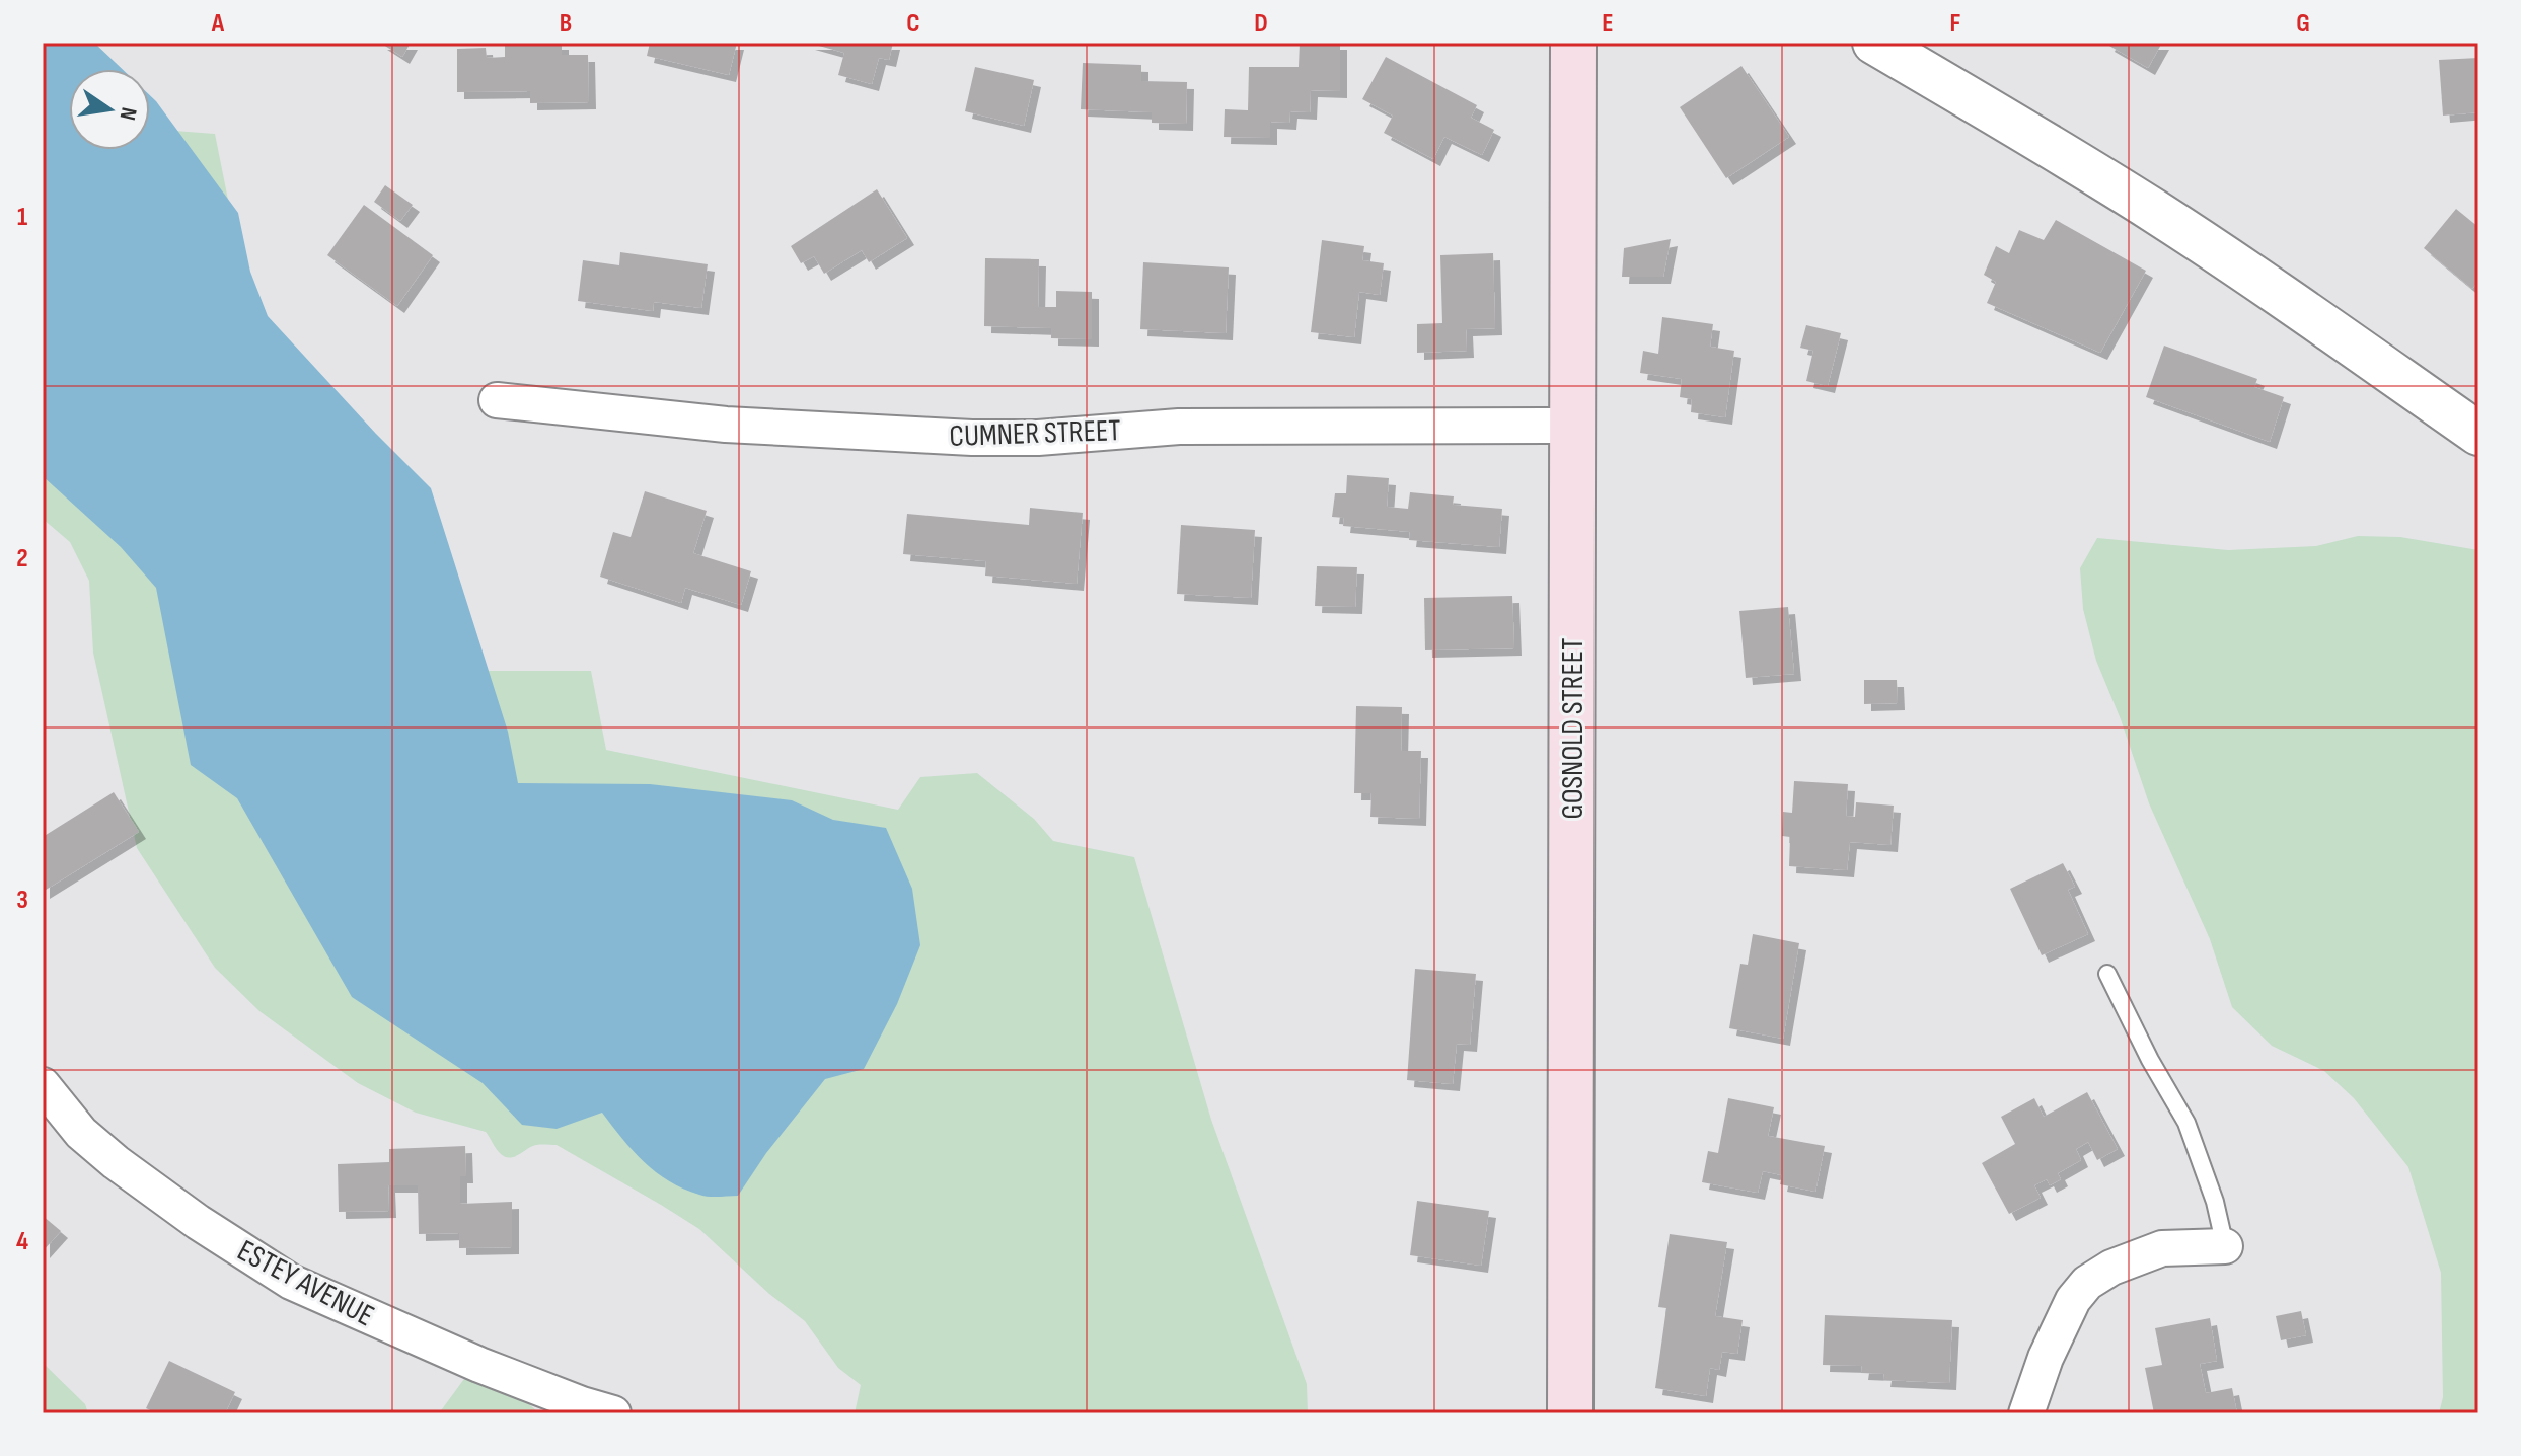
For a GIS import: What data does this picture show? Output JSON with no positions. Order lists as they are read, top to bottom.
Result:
{
  "streets": {
    "main road": ["GOSNOLD STREET"],
    "street": ["CUMNER STREET", "ESTEY AVENUE"]
  },
  "crossings": [
    ["CUMNER STREET", "GOSNOLD STREET"]
  ],
  "north": "right",
  "grid": {
    "columns": [
      "A",
      "B",
      "C",
      "D",
      "E",
      "F",
      "G"
    ],
    "rows": [
      "1",
      "2",
      "3",
      "4"
    ]
  }
}
